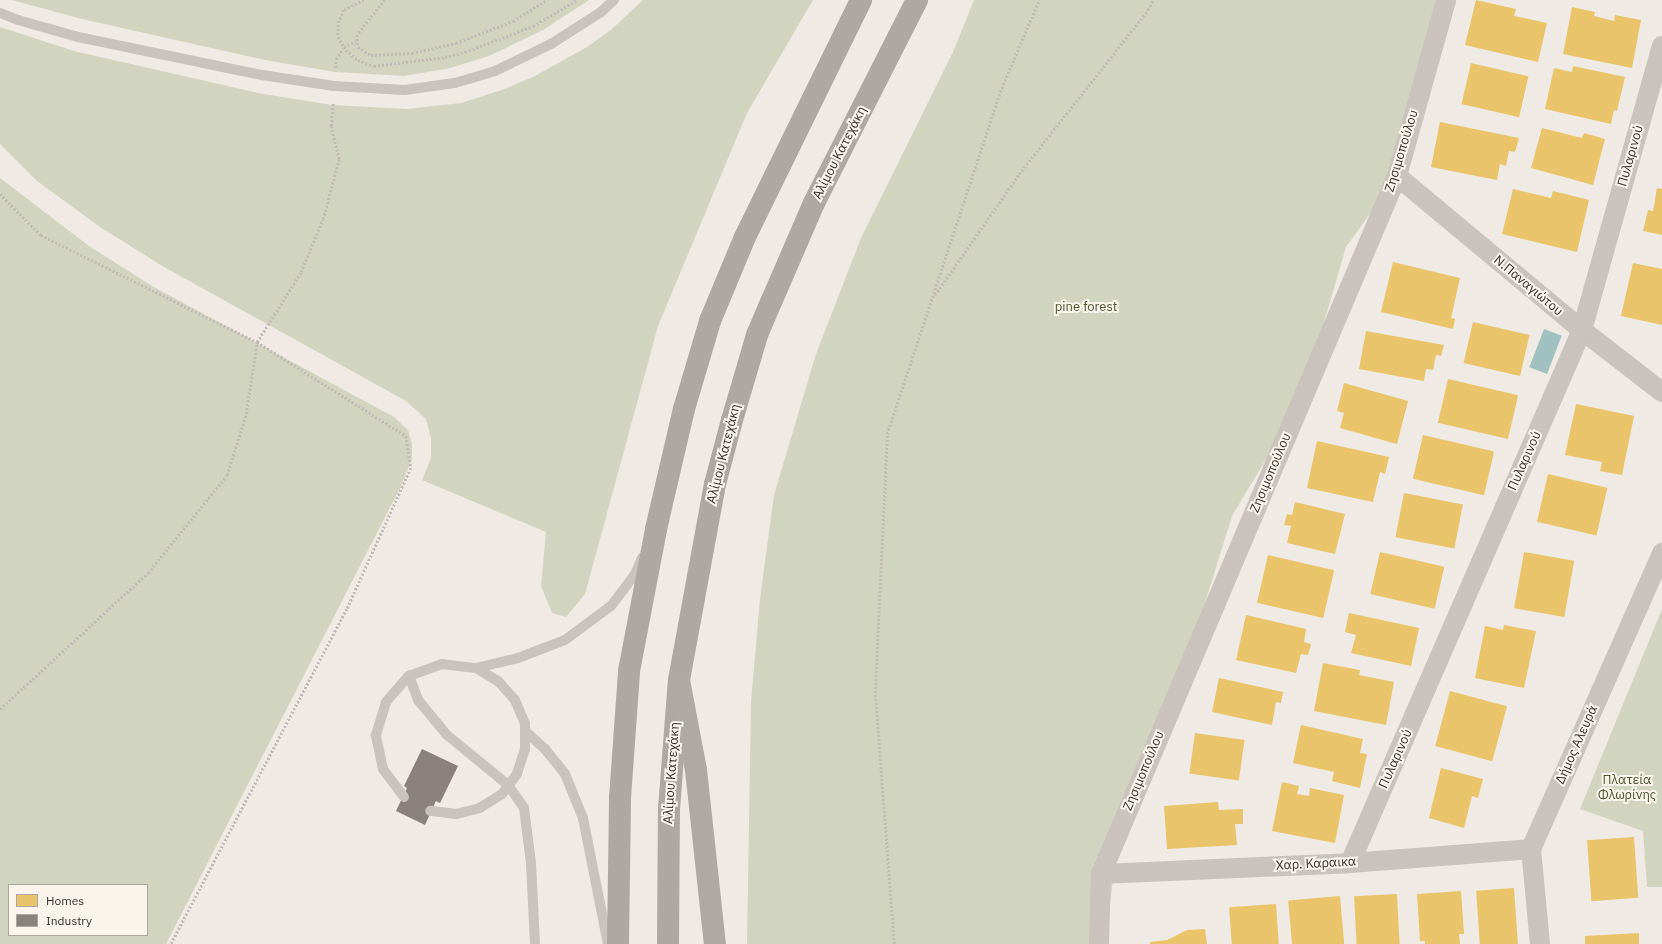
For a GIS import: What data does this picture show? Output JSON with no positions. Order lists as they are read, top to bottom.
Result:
{
  "streets": {
    "main road": ["Αλίμου Κατεχάκη"],
    "street": [
      "Ζησιμοπούλου",
      "Πυλαρινού",
      "Ν.Παναγιώτου",
      "Δήμος Αλευρά",
      "Χαρ. Καραικα"
    ]
  },
  "crossings": [
    ["Ζησιμοπούλου", "Ν.Παναγιώτου"],
    ["Ζησιμοπούλου", "Χαρ. Καραικα"],
    ["Πυλαρινού", "Ν.Παναγιώτου"],
    ["Πυλαρινού", "Χαρ. Καραικα"],
    ["Δήμος Αλευρά", "Χαρ. Καραικα"]
  ],
  "parks": ["pine forest", "Πλατεία Φλωρίνης"],
  "legend": ["Homes", "Industry"]
}
